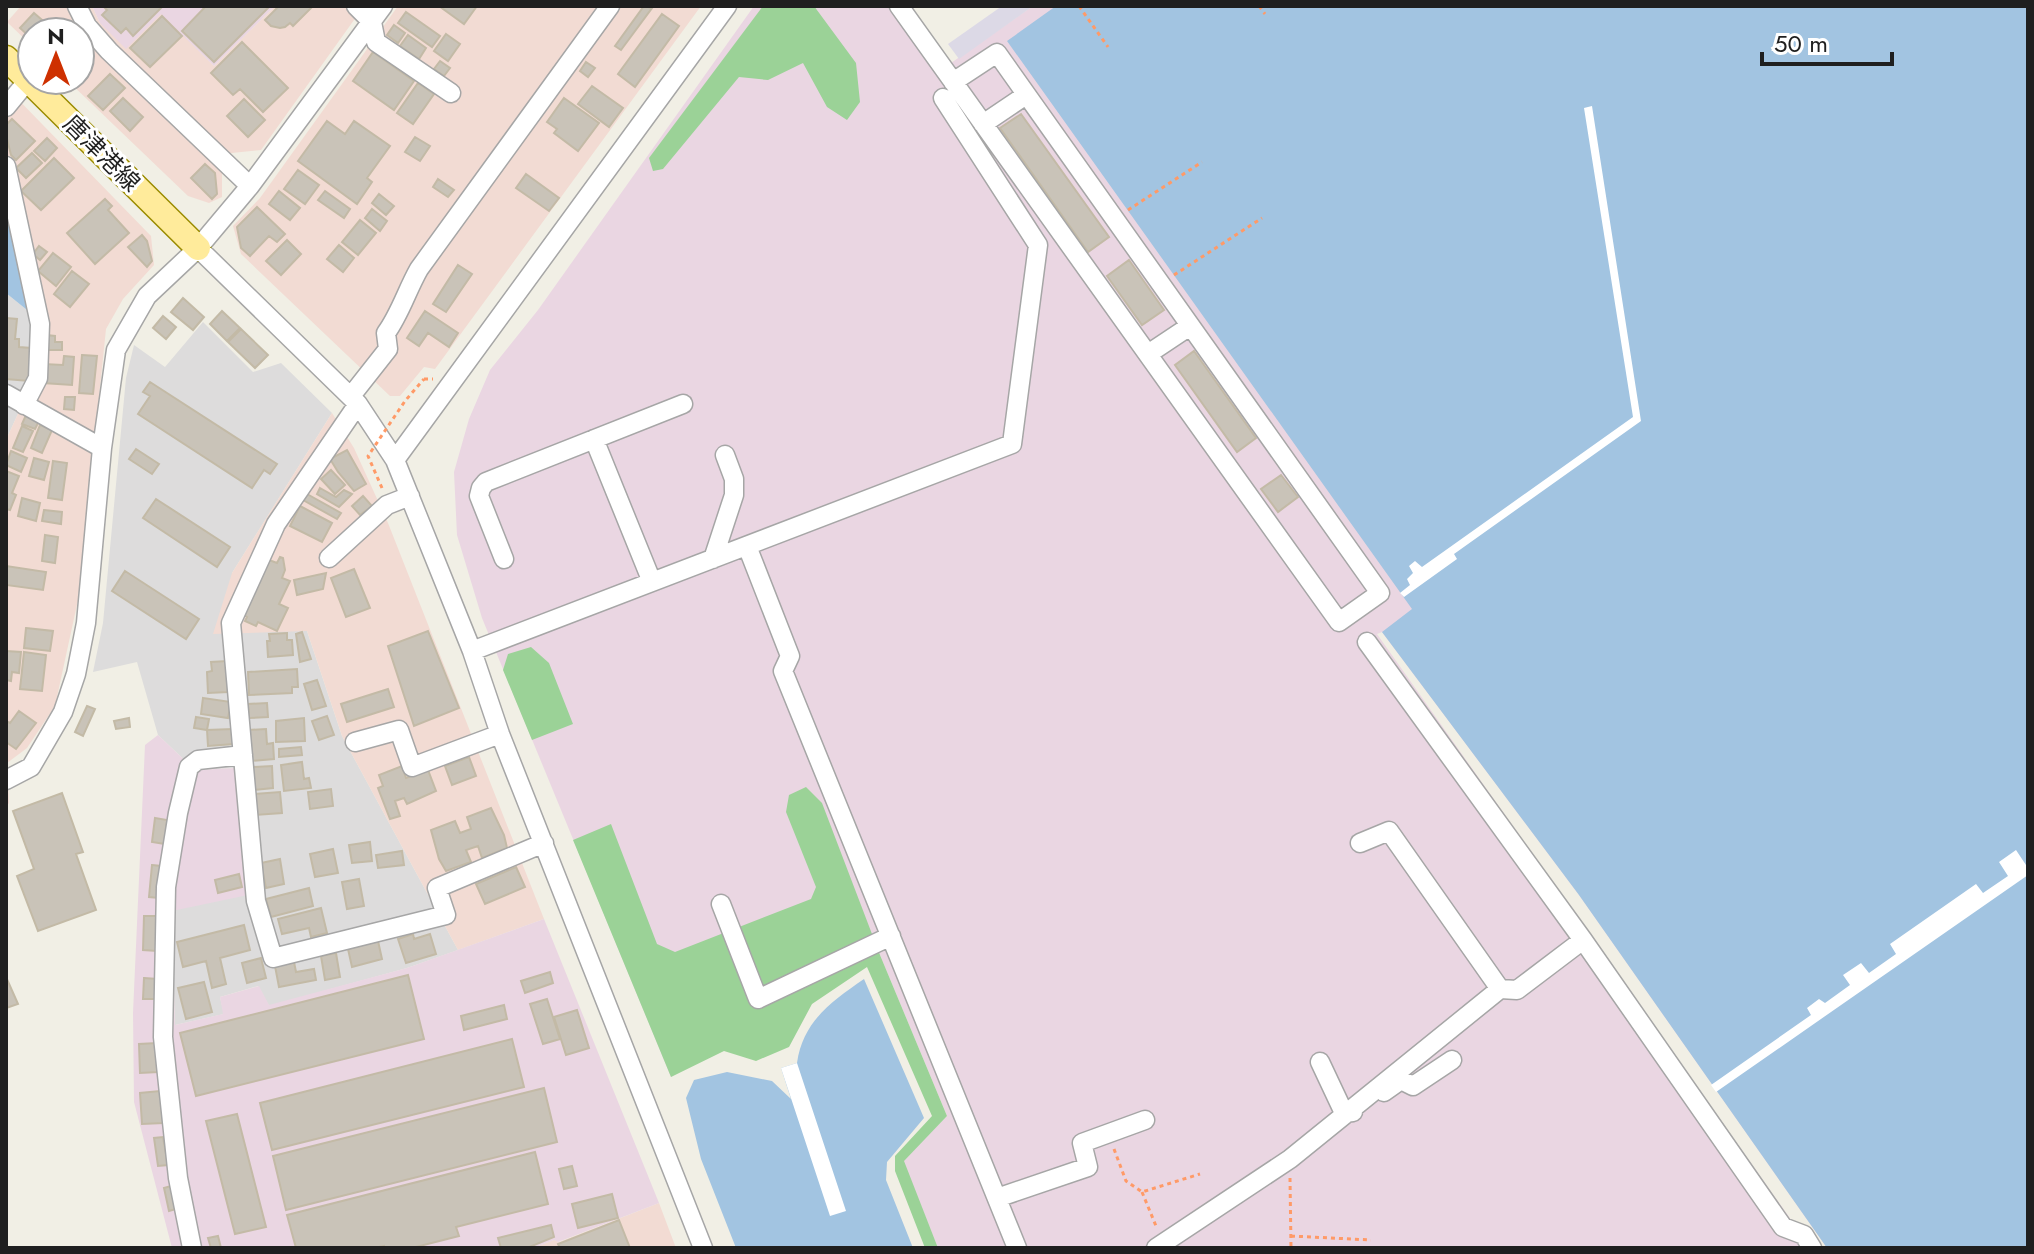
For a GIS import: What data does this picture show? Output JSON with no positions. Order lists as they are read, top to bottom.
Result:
{
  "streets": {
    "main road": ["唐津港線"]
  },
  "scale_bar": "50 m",
  "north": "top"
}
